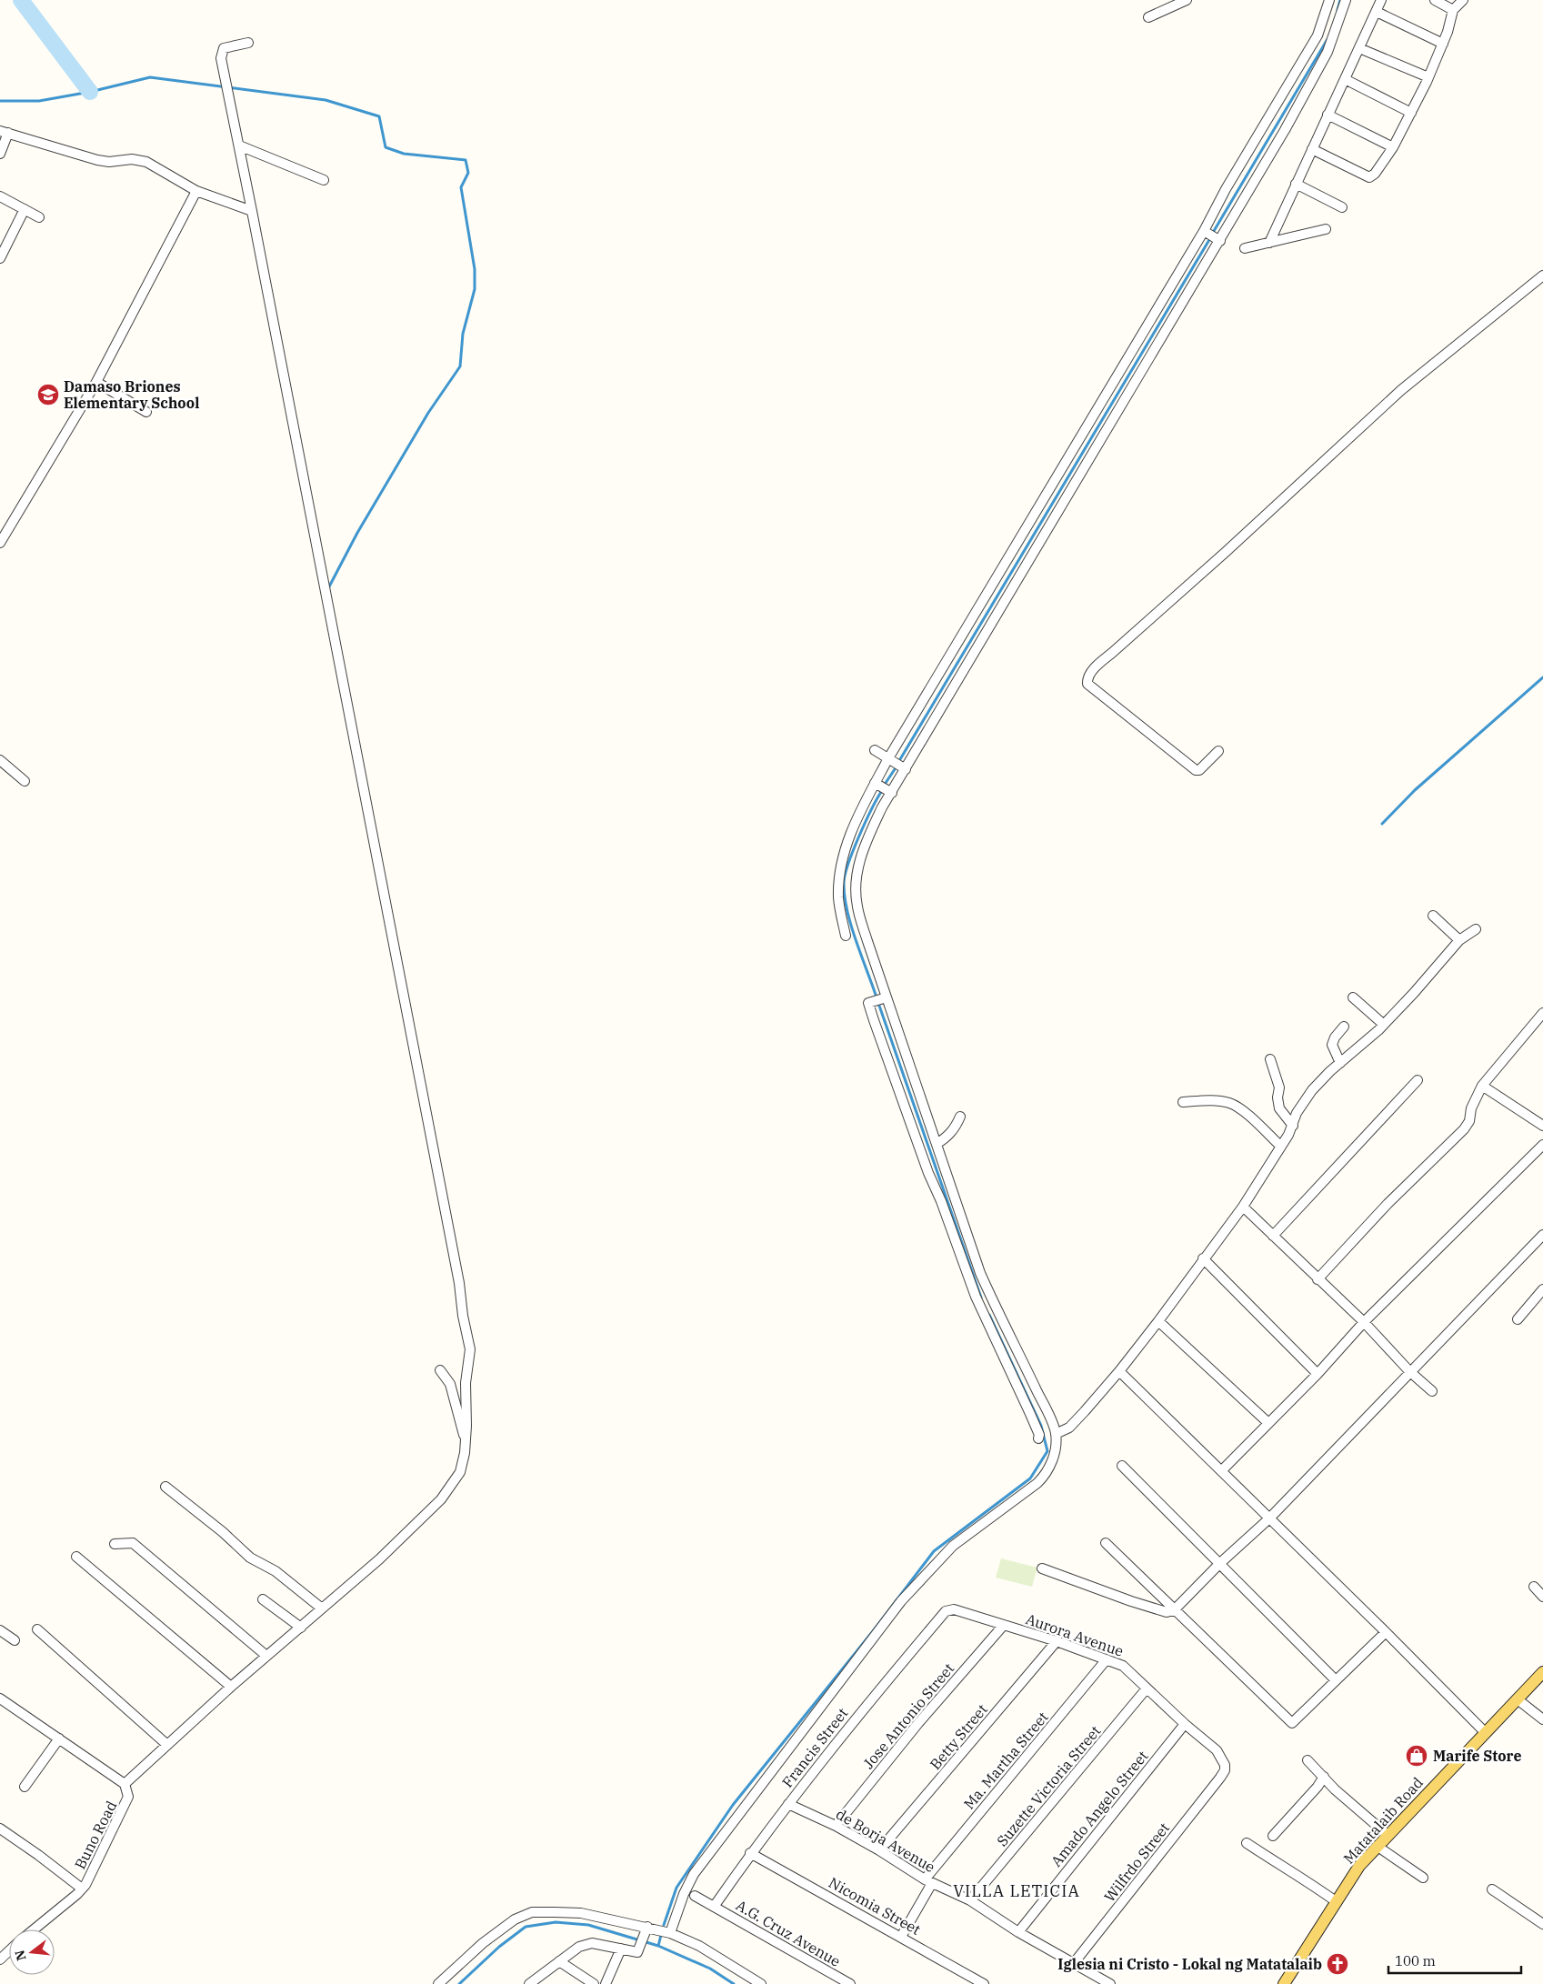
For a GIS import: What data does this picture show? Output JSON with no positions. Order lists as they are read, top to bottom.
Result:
{
  "streets": {
    "main road": ["Matatalaib Road"],
    "street": [
      "Aurora Avenue",
      "Jose Antonio Street",
      "Betty Street",
      "Francis Street",
      "Ma. Martha Street",
      "Suzette Victoria Street",
      "Amado Angelo Street",
      "Buno Road",
      "de Borja Avenue",
      "Wilfrdo Street",
      "Nicomia Street",
      "A.G. Cruz Avenue"
    ]
  },
  "crossings": [
    ["Aurora Avenue", "Jose Antonio Street"],
    ["Aurora Avenue", "Betty Street"],
    ["Aurora Avenue", "Francis Street"],
    ["Aurora Avenue", "Ma. Martha Street"],
    ["Aurora Avenue", "Suzette Victoria Street"],
    ["Aurora Avenue", "Amado Angelo Street"],
    ["Aurora Avenue", "Wilfrdo Street"],
    ["Jose Antonio Street", "de Borja Avenue"],
    ["Betty Street", "de Borja Avenue"],
    ["Francis Street", "de Borja Avenue"],
    ["Francis Street", "Nicomia Street"],
    ["Francis Street", "A.G. Cruz Avenue"],
    ["Ma. Martha Street", "de Borja Avenue"],
    ["Ma. Martha Street", "Nicomia Street"],
    ["Suzette Victoria Street", "de Borja Avenue"],
    ["Amado Angelo Street", "de Borja Avenue"],
    ["de Borja Avenue", "Wilfrdo Street"]
  ],
  "districts": ["VILLA LETICIA"],
  "places": {
    "school or university": ["Damaso Briones Elementary School"],
    "shop": ["Marife Store"],
    "church": ["Iglesia ni Cristo - Lokal ng Matatalaib"]
  },
  "scale_bar": "100 m",
  "north": "left"
}
